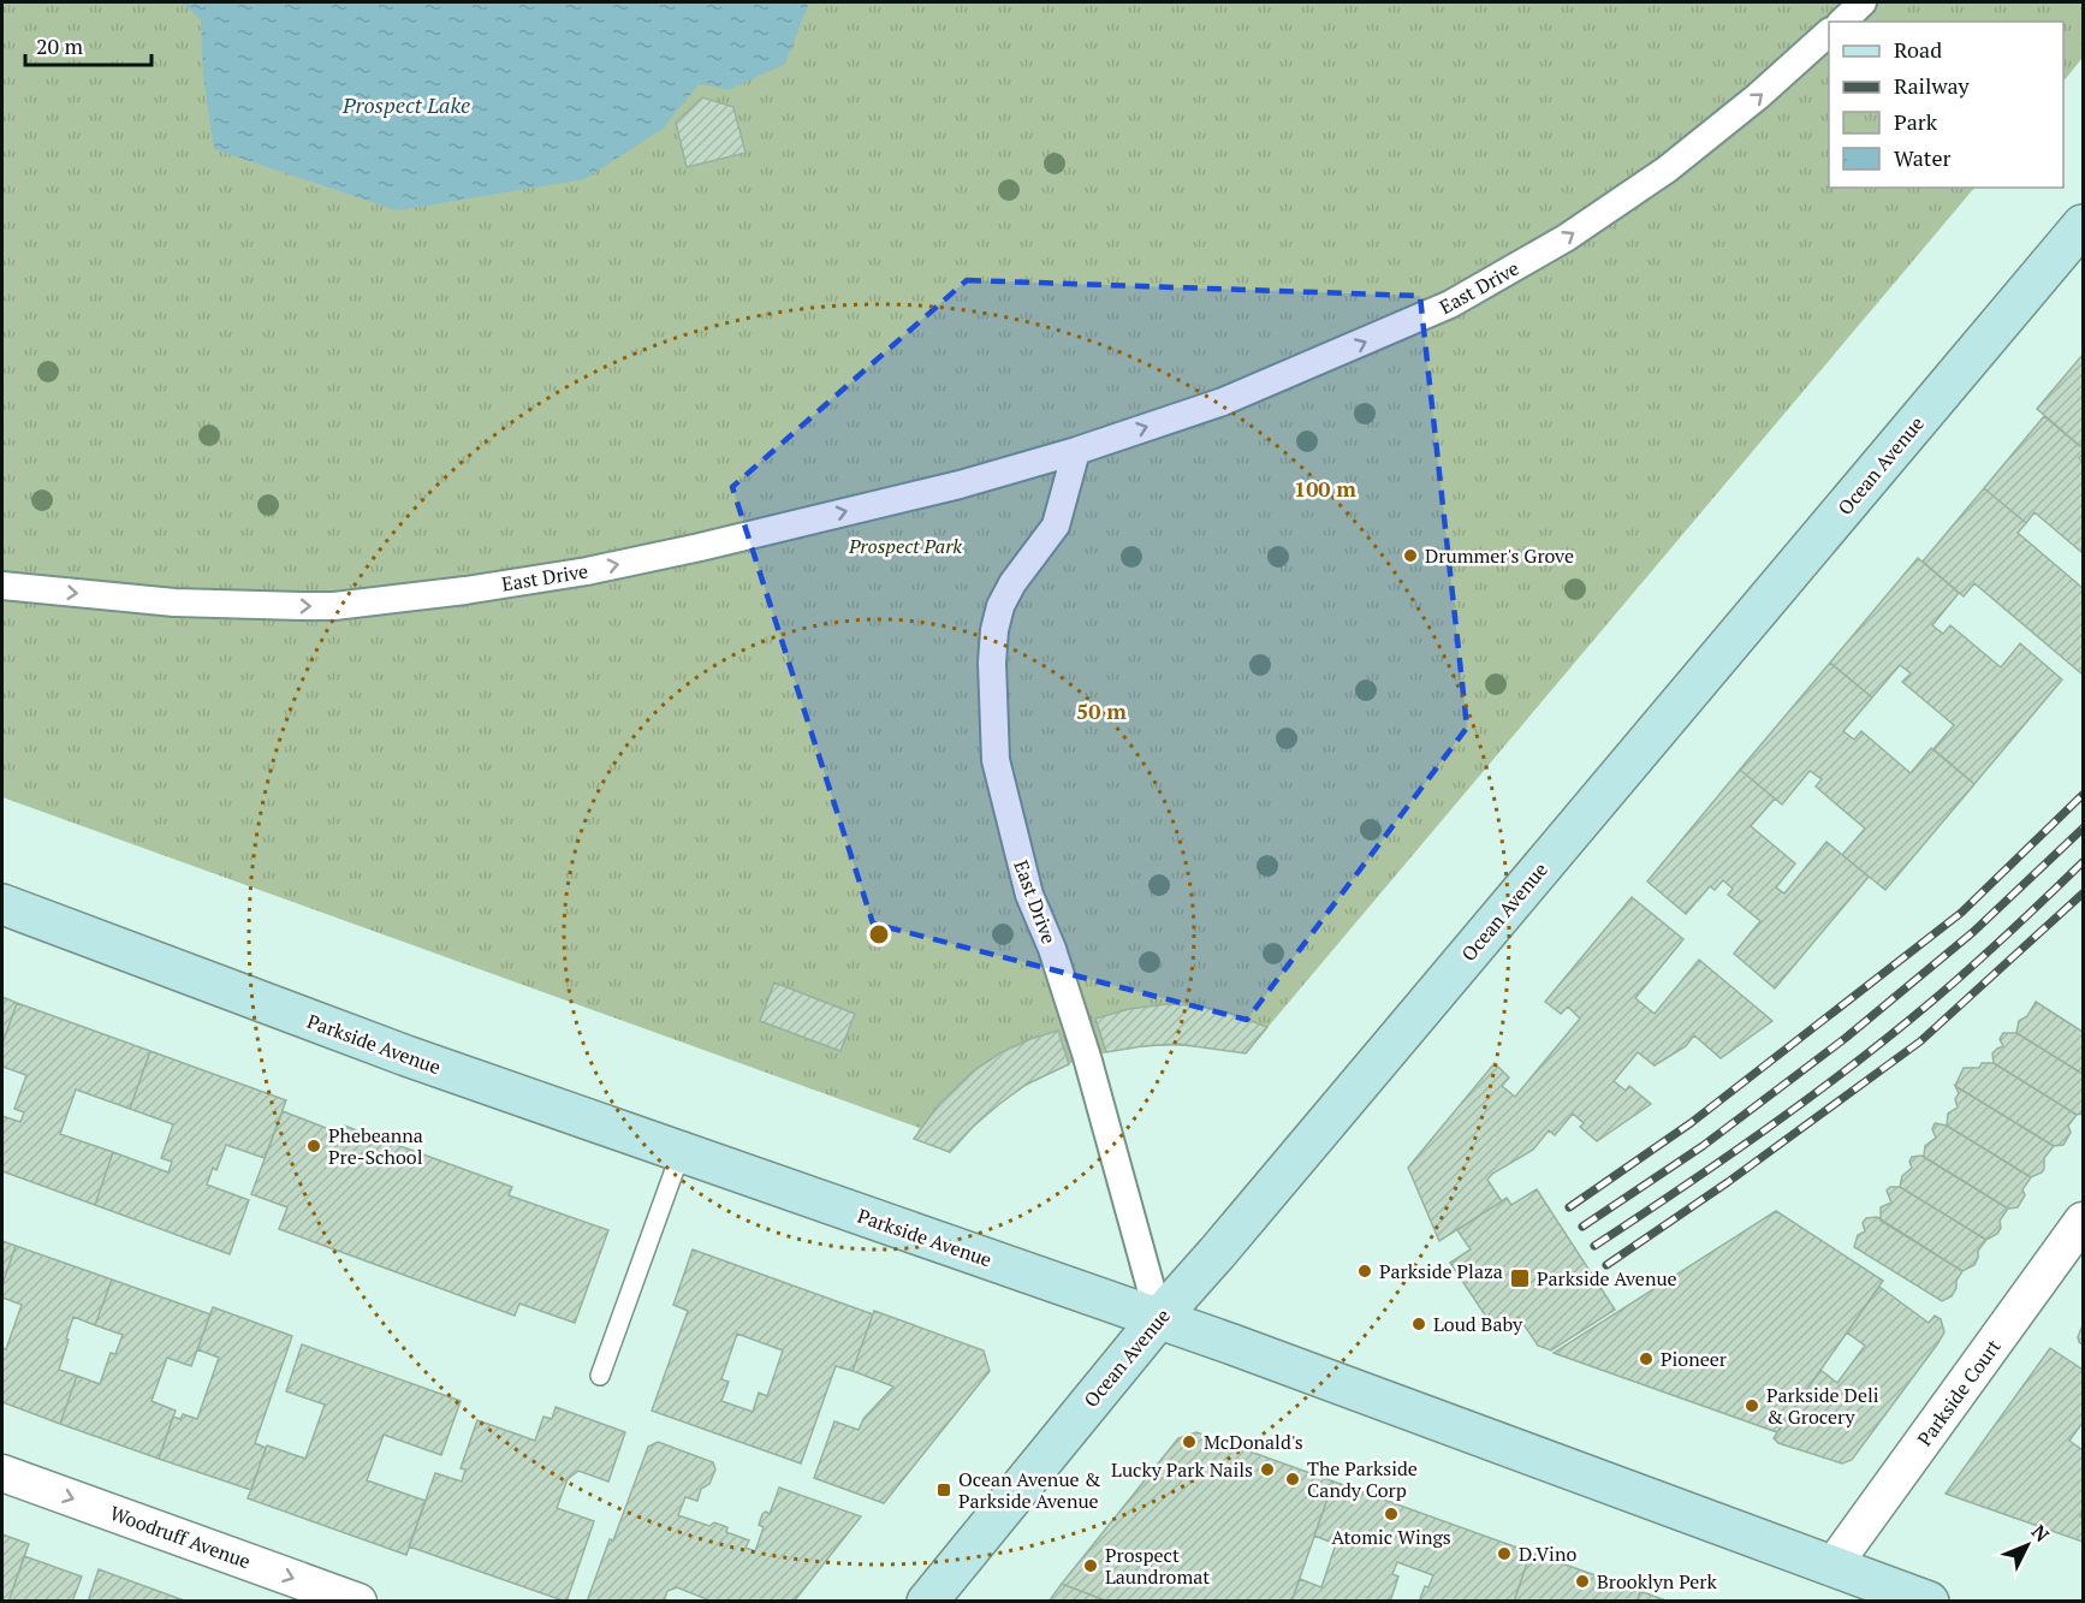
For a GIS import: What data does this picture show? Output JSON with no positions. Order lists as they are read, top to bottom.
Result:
{
  "streets": {
    "main road": ["Ocean Avenue", "Parkside Avenue"],
    "street": ["East Drive", "Parkside Court", "Woodruff Avenue"]
  },
  "crossings": [
    ["East Drive", "Ocean Avenue"],
    ["East Drive", "Parkside Avenue"],
    ["Ocean Avenue", "Parkside Avenue"],
    ["Parkside Avenue", "Parkside Court"]
  ],
  "one_way": ["East Drive", "Woodruff Avenue"],
  "water": ["Prospect Lake"],
  "parks": ["Prospect Park"],
  "places": {
    "other": [
      "Drummer's Grove",
      "Phebeanna Pre-School",
      "Parkside Plaza",
      "Loud Baby",
      "Pioneer",
      "Parkside Deli & Grocery",
      "McDonald's",
      "Lucky Park Nails",
      "The Parkside Candy Corp",
      "Atomic Wings",
      "D.Vino",
      "Prospect Laundromat",
      "Brooklyn Perk"
    ],
    "transit": ["Parkside Avenue", "Ocean Avenue & Parkside Avenue"]
  },
  "legend": [
    "Road",
    "Railway",
    "Park",
    "Water"
  ],
  "scale_bar": "20 m",
  "north": "top right",
  "rings": ["100 m", "50 m"]
}
